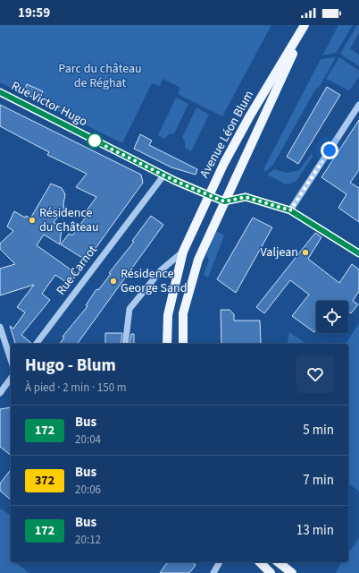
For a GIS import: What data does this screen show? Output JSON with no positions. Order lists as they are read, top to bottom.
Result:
{
  "streets": {
    "main road": ["Avenue Léon Blum"],
    "street": ["Rue Victor Hugo", "Rue Carnot"]
  },
  "crossings": [
    ["Rue Victor Hugo", "Avenue Léon Blum"],
    ["Rue Victor Hugo", "Rue Carnot"]
  ],
  "parks": ["Parc du château de Réghat"],
  "places": ["Résidence du Château", "Valjean", "Résidence George Sand"],
  "lines": ["bus line 172"],
  "page": {
    "status": "19:59",
    "heading": ["Hugo - Blum", "À pied · 2 min · 150 m"],
    "list": [
      {
        "mark": "172",
        "name": "Bus",
        "note": "20:04",
        "value": "5 min"
      },
      {
        "mark": "372",
        "name": "Bus",
        "note": "20:06",
        "value": "7 min"
      },
      {
        "mark": "172",
        "name": "Bus",
        "note": "20:12",
        "value": "13 min"
      }
    ]
  }
}
